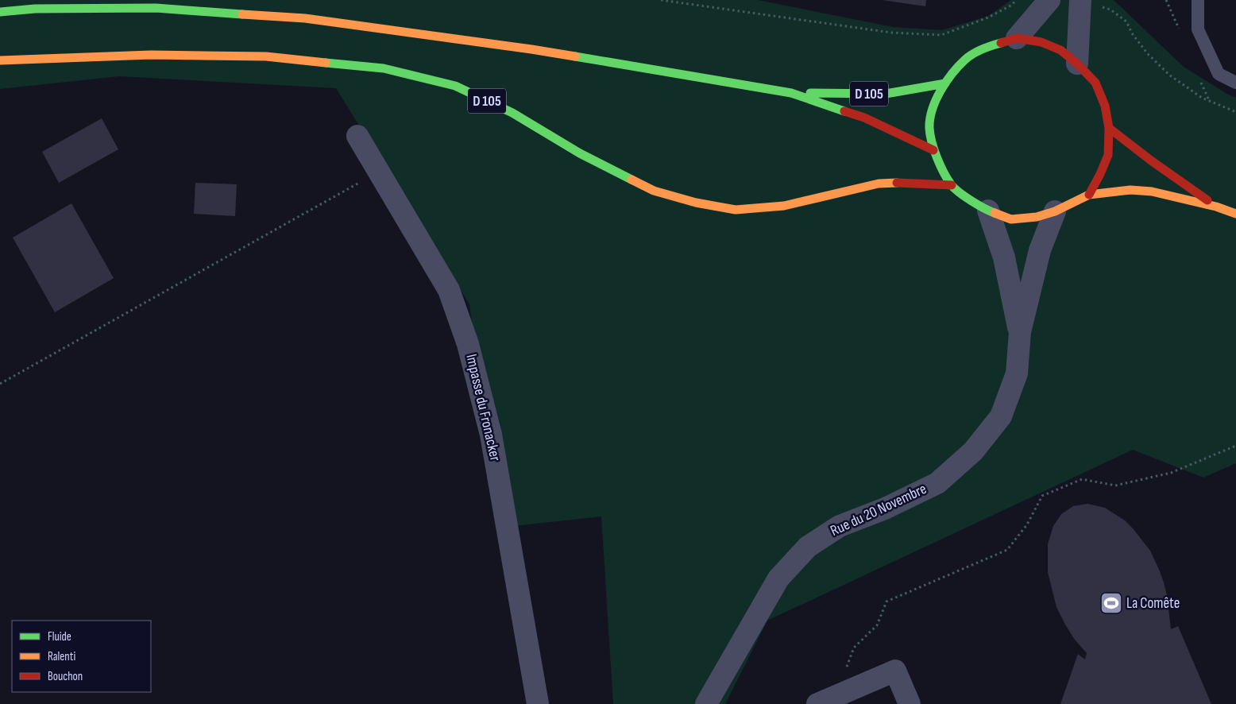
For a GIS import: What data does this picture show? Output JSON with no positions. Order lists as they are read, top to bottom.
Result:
{
  "streets": {
    "main road": ["D 105"],
    "street": ["Impasse du Fronacker", "Rue du 20 Novembre"]
  },
  "places": {
    "sports": ["La Comête"]
  },
  "legend": ["Fluide", "Ralenti", "Bouchon"]
}
